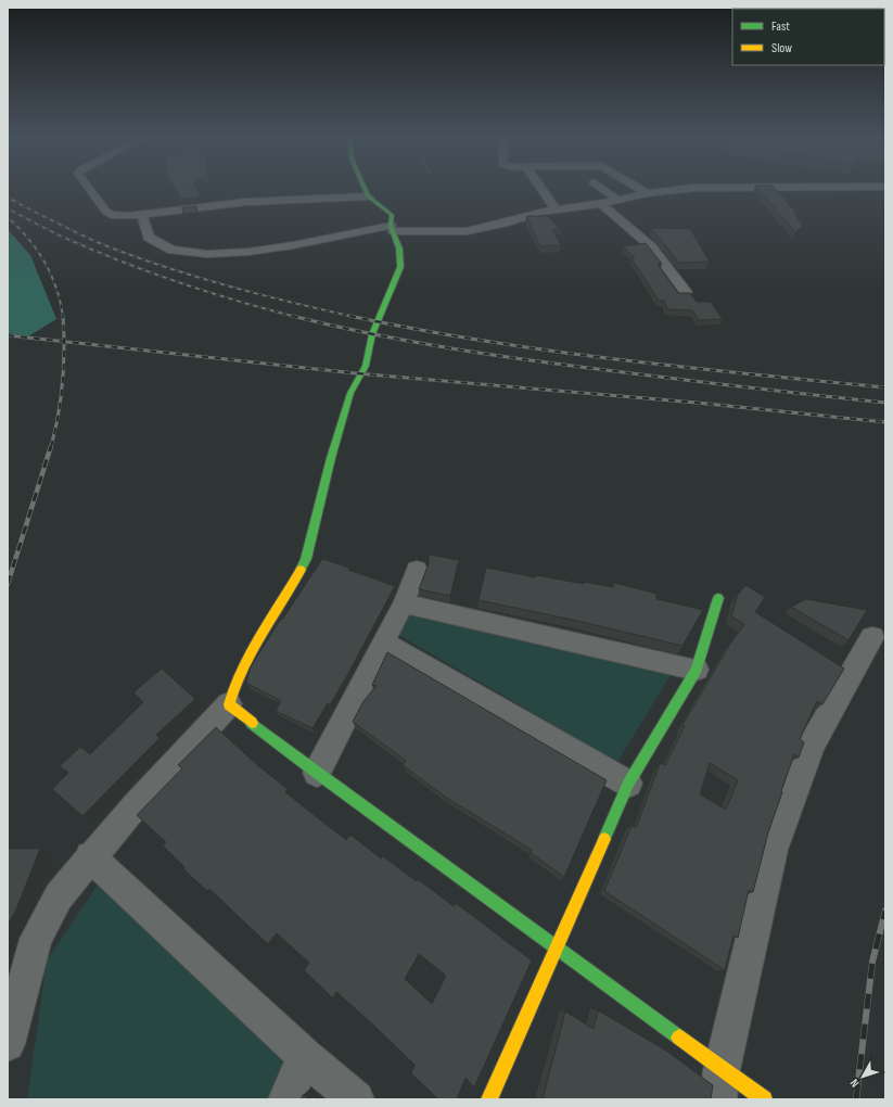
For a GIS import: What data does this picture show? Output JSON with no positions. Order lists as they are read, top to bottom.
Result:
{
  "legend": ["Fast", "Slow"],
  "north": "bottom left"
}
